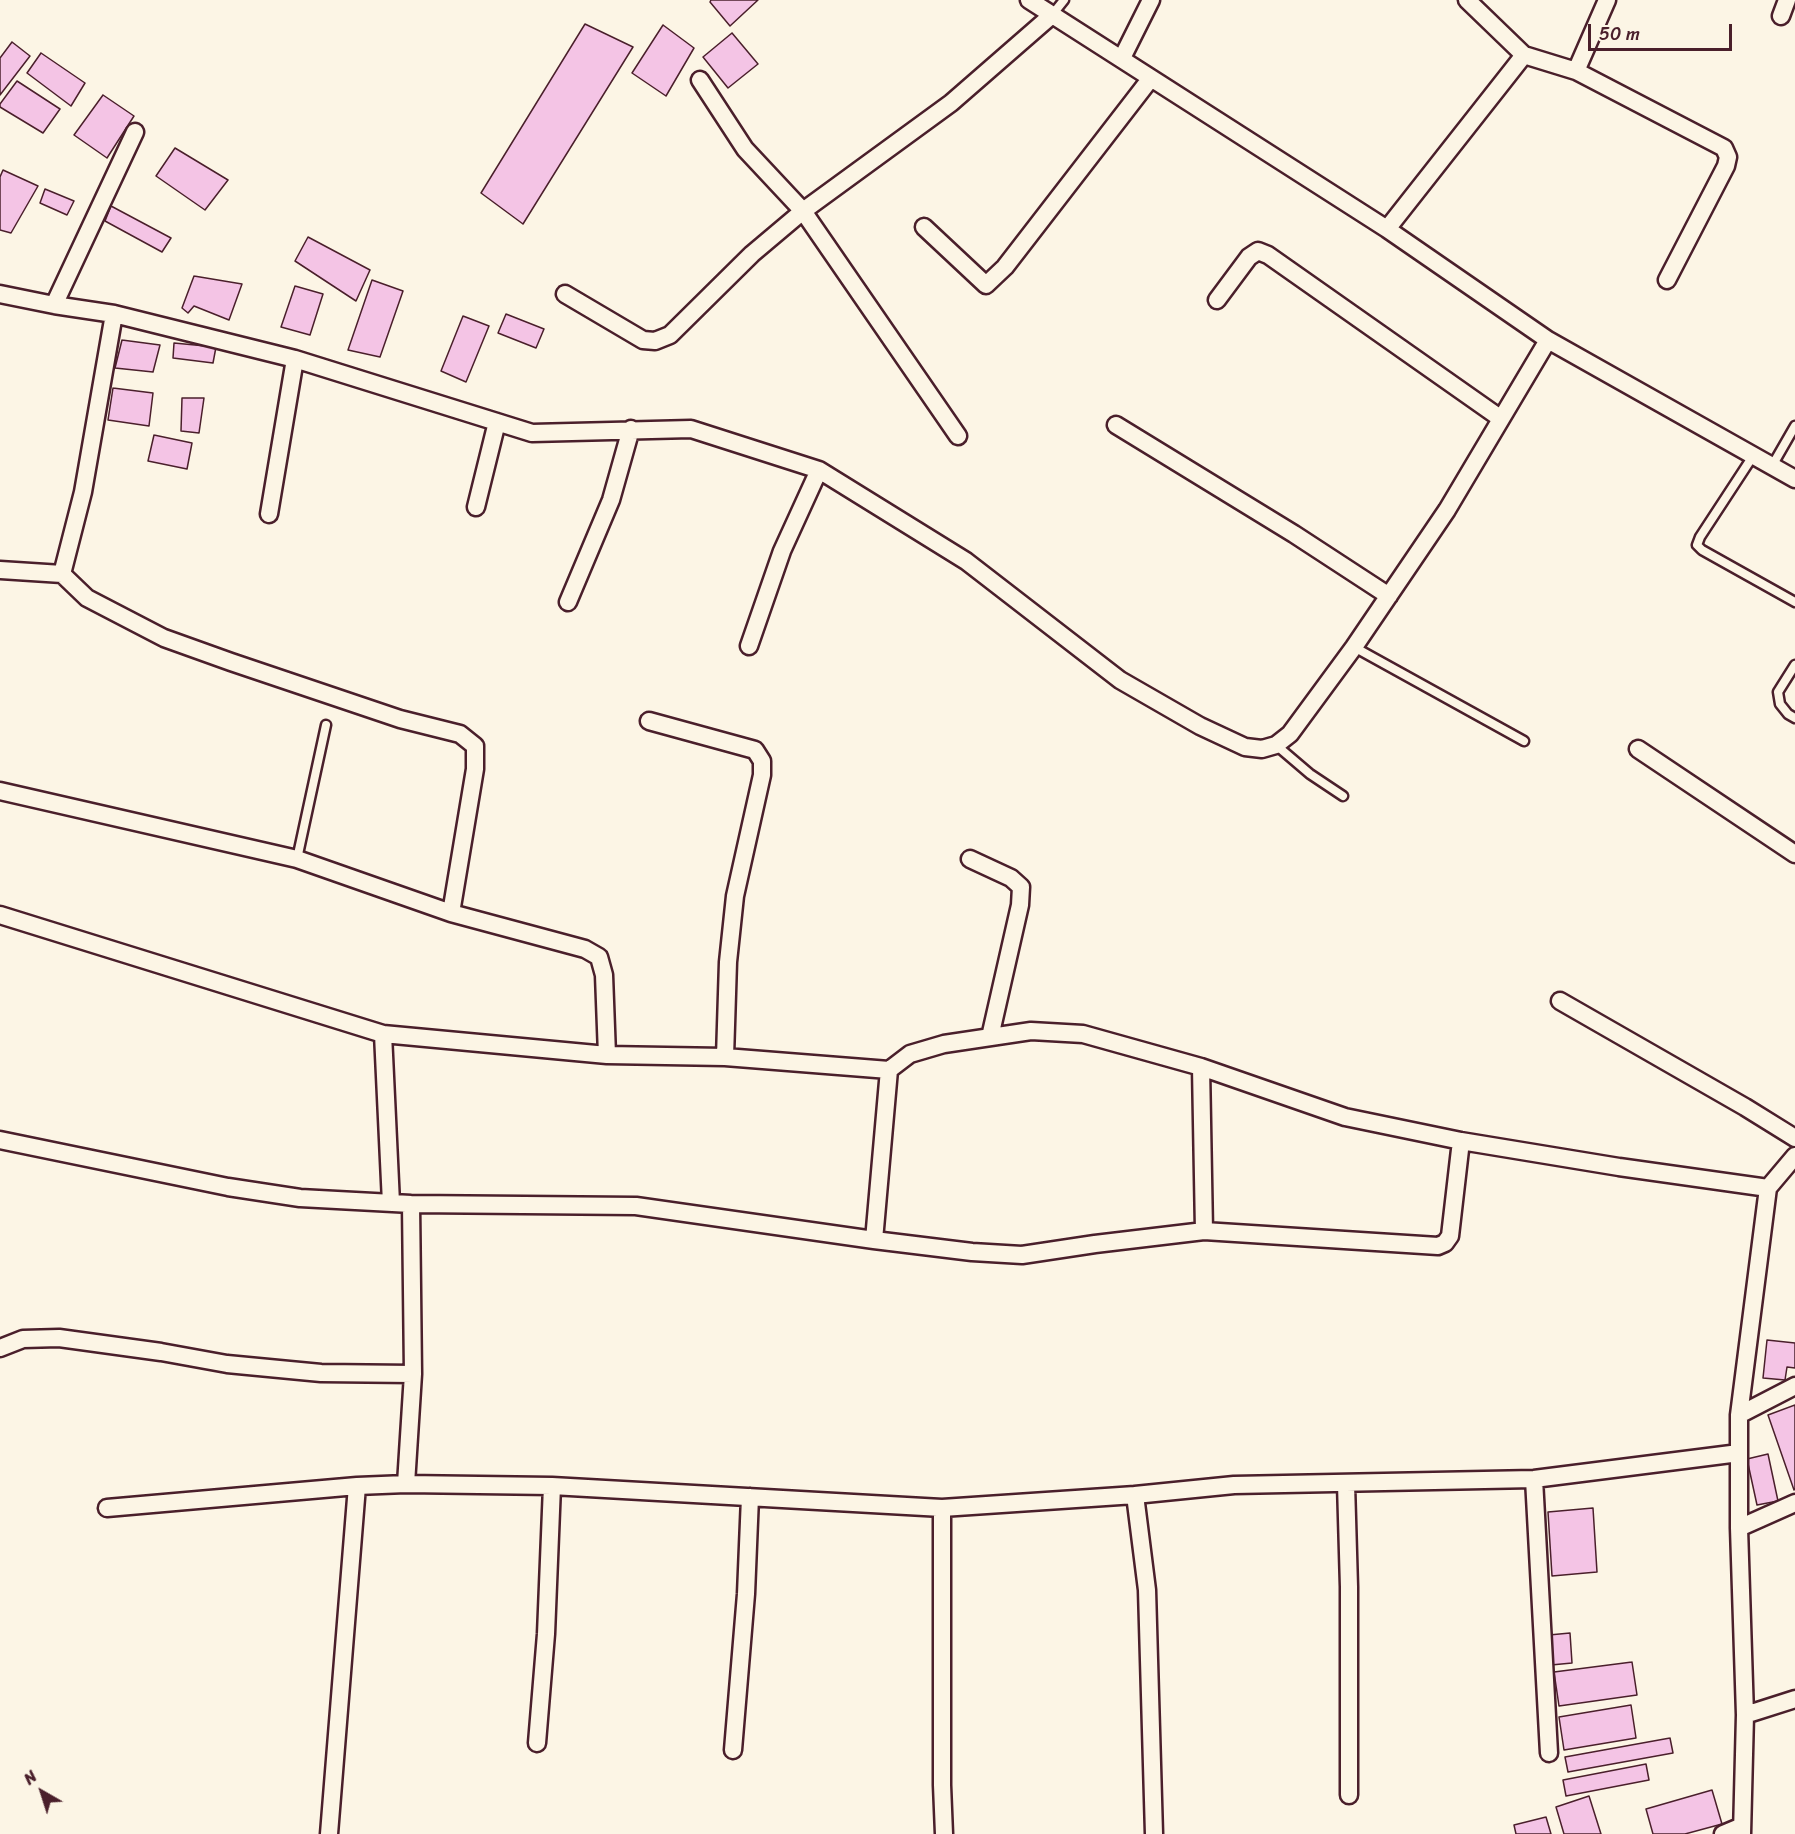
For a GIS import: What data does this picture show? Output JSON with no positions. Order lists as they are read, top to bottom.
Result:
{
  "scale_bar": "50 m",
  "north": "top left"
}
